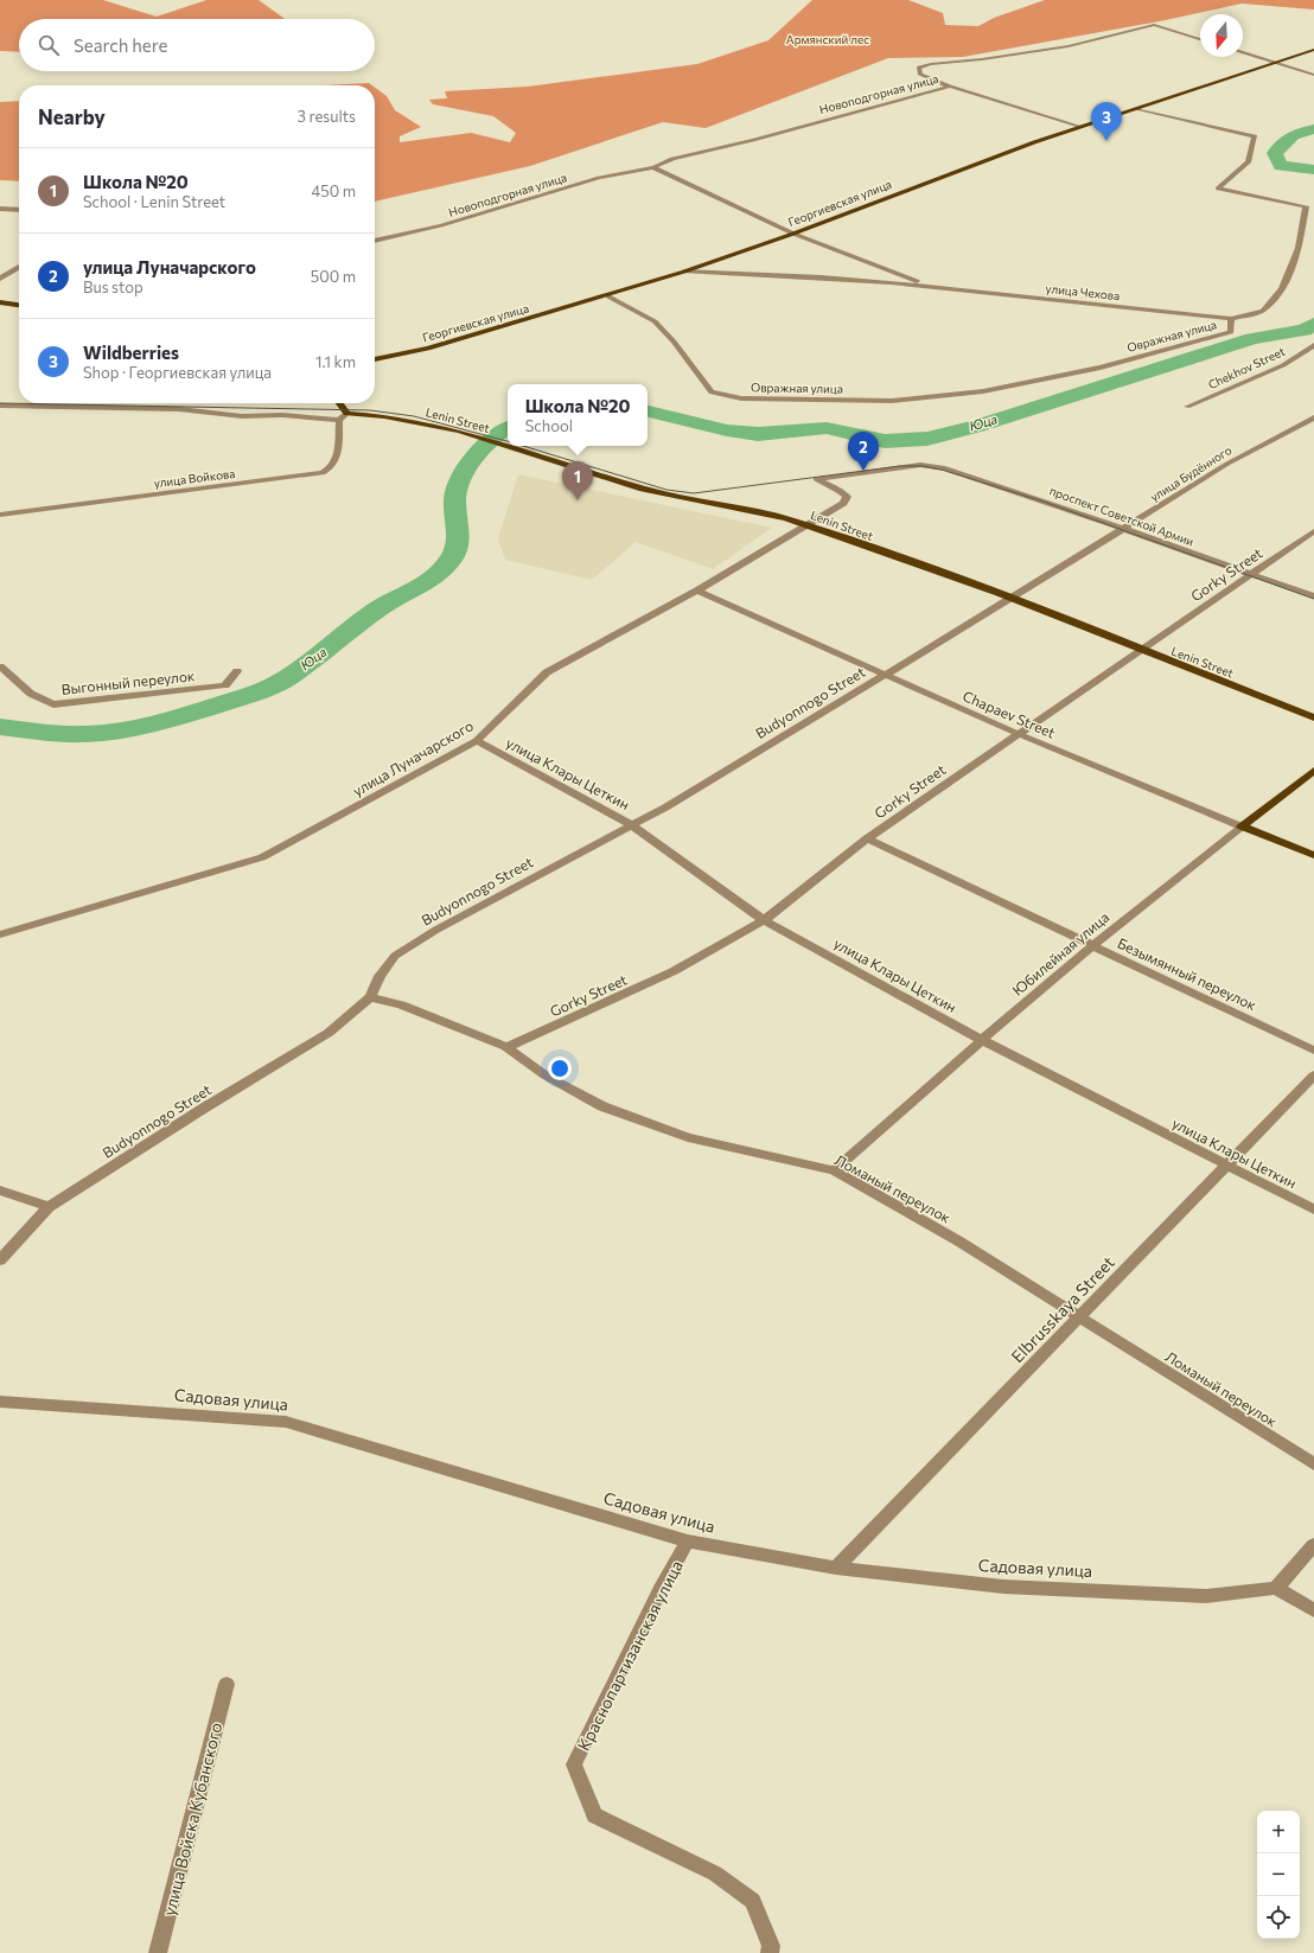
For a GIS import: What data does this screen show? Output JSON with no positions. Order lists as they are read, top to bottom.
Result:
{
  "streets": {
    "main road": [
      "Георгиевская улица",
      "Lenin Street",
      "Chapaev Street",
      "Юбилейная улица"
    ],
    "street": [
      "Новоподгорная улица",
      "улица Чехова",
      "Овражная улица",
      "Chekhov Street",
      "улица Будённого",
      "улица Войкова",
      "проспект Советской Армии",
      "Gorky Street",
      "Выгонный переулок",
      "Budyonnogo Street",
      "улица Луначарского",
      "улица Клары Цеткин",
      "Безымянный переулок",
      "Ломаный переулок",
      "Elbrusskaya Street",
      "Садовая улица",
      "Краснопартизанская улица",
      "улица Войска Кубанского"
    ]
  },
  "crossings": [
    ["Георгиевская улица", "улица Чехова"],
    ["Георгиевская улица", "Овражная улица"],
    ["улица Чехова", "Овражная улица"],
    ["Lenin Street", "улица Будённого"],
    ["Lenin Street", "Gorky Street"],
    ["Lenin Street", "Budyonnogo Street"],
    ["Lenin Street", "улица Луначарского"],
    ["улица Будённого", "проспект Советской Армии"],
    ["улица Будённого", "Budyonnogo Street"],
    ["проспект Советской Армии", "Gorky Street"],
    ["проспект Советской Армии", "улица Луначарского"],
    ["Gorky Street", "Chapaev Street"],
    ["Gorky Street", "улица Клары Цеткин"],
    ["Gorky Street", "Безымянный переулок"],
    ["Gorky Street", "Ломаный переулок"],
    ["Budyonnogo Street", "Chapaev Street"],
    ["Budyonnogo Street", "улица Клары Цеткин"],
    ["Budyonnogo Street", "Ломаный переулок"],
    ["Chapaev Street", "улица Луначарского"],
    ["Chapaev Street", "Юбилейная улица"],
    ["улица Луначарского", "улица Клары Цеткин"],
    ["улица Клары Цеткин", "Юбилейная улица"],
    ["улица Клары Цеткин", "Elbrusskaya Street"],
    ["Юбилейная улица", "Безымянный переулок"],
    ["Юбилейная улица", "Ломаный переулок"],
    ["Ломаный переулок", "Elbrusskaya Street"],
    ["Elbrusskaya Street", "Садовая улица"],
    ["Садовая улица", "Краснопартизанская улица"]
  ],
  "water": ["Юца"],
  "parks": ["Армянский лес"],
  "north": "bottom",
  "page": {
    "search": "Search here",
    "heading": ["Nearby", "3 results"],
    "pins": ["3", "2", "1"],
    "list": [
      {
        "mark": "1",
        "name": "Школа №20",
        "note": "School · Lenin Street",
        "value": "450 m"
      },
      {
        "mark": "2",
        "name": "улица Луначарского",
        "note": "Bus stop",
        "value": "500 m"
      },
      {
        "mark": "3",
        "name": "Wildberries",
        "note": "Shop · Георгиевская улица",
        "value": "1.1 km"
      }
    ],
    "popup": ["Школа №20", "School"],
    "map_buttons": ["+", "−"]
  }
}
